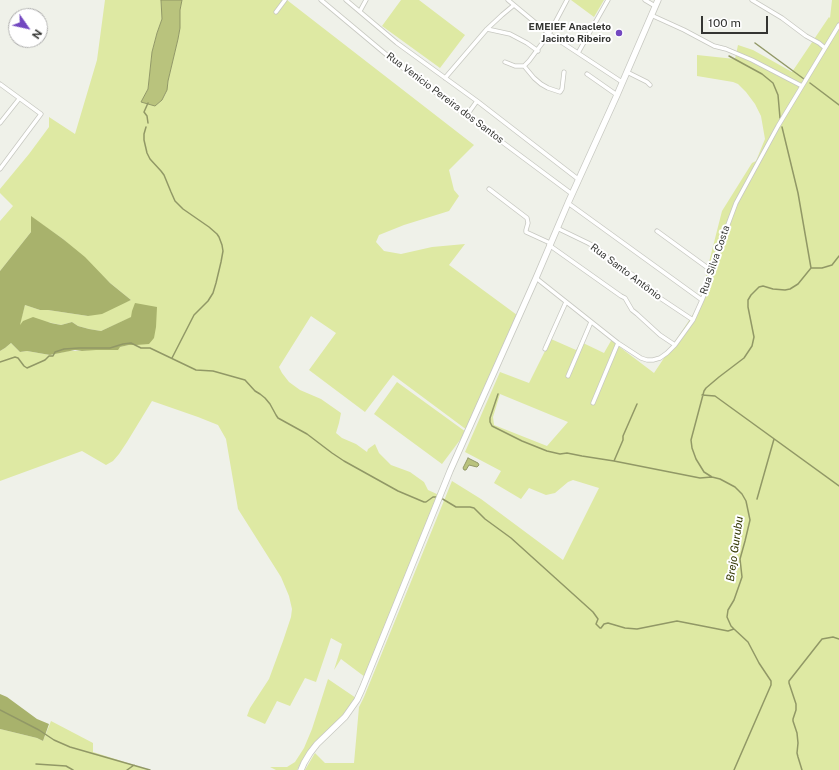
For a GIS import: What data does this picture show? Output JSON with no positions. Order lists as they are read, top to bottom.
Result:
{
  "streets": {
    "street": ["Rua Venicio Pereira dos Santos", "Rua Silva Costa", "Rua Santo Antônio"]
  },
  "crossings": [
    ["Rua Silva Costa", "Rua Santo Antônio"]
  ],
  "water": ["Brejo Gurubu"],
  "places": ["EMEIEF Anacleto Jacinto Ribeiro"],
  "scale_bar": "100 m",
  "north": "bottom right"
}
